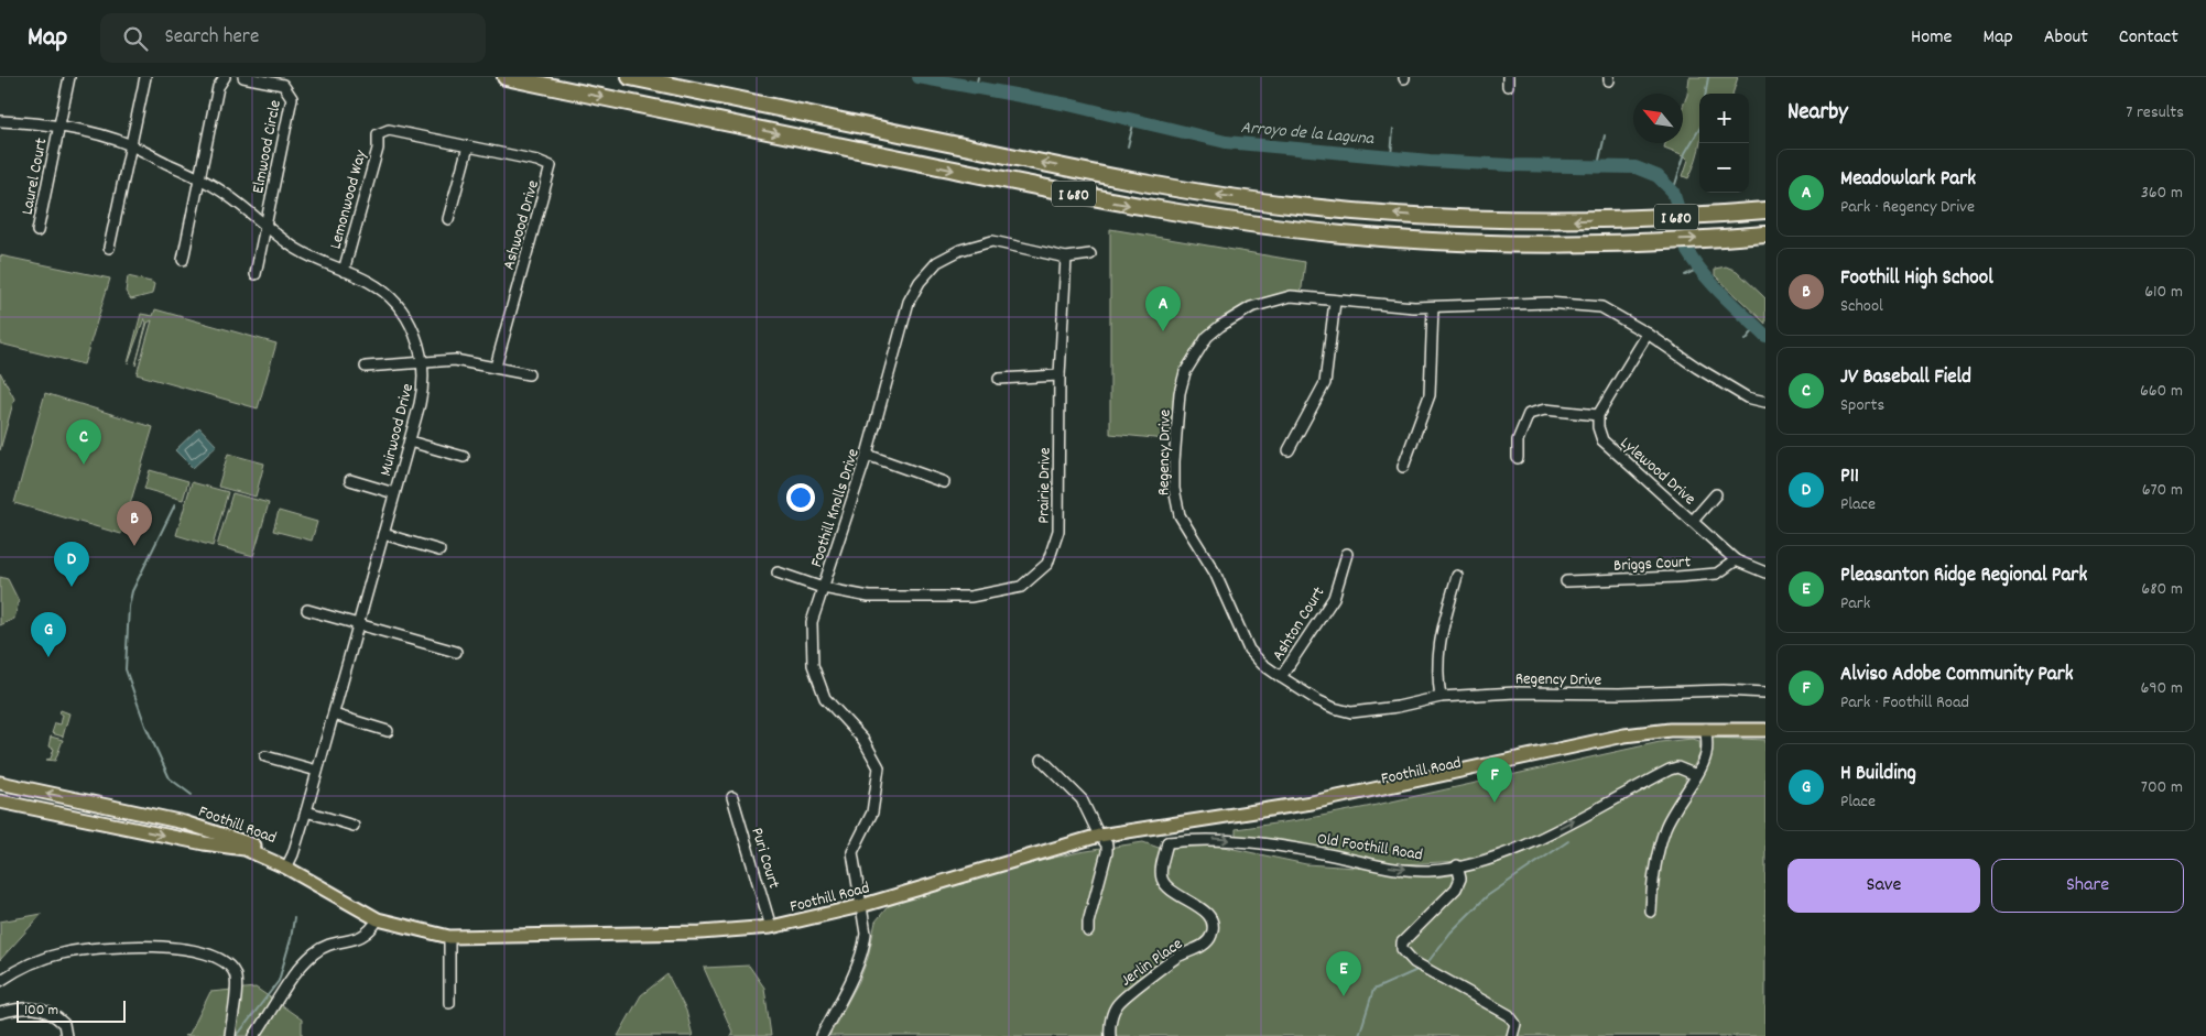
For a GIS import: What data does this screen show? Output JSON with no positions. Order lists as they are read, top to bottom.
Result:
{
  "streets": {
    "highway": ["I 680"],
    "main road": ["Foothill Road"],
    "street": [
      "Elmwood Circle",
      "Laurel Court",
      "Lemonwood Way",
      "Ashwood Drive",
      "Muirwood Drive",
      "Regency Drive",
      "Lylewood Drive",
      "Prairie Drive",
      "Foothill Knolls Drive",
      "Briggs Court",
      "Ashton Court",
      "Old Foothill Road",
      "Puri Court",
      "Jerlin Place"
    ]
  },
  "crossings": [
    ["Elmwood Circle", "Muirwood Drive"],
    ["Laurel Court", "Muirwood Drive"],
    ["Lemonwood Way", "Ashwood Drive"],
    ["Lemonwood Way", "Muirwood Drive"],
    ["Muirwood Drive", "Foothill Road"],
    ["Regency Drive", "Ashton Court"],
    ["Lylewood Drive", "Briggs Court"],
    ["Prairie Drive", "Foothill Knolls Drive"],
    ["Foothill Knolls Drive", "Foothill Road"],
    ["Foothill Road", "Puri Court"],
    ["Old Foothill Road", "Jerlin Place"]
  ],
  "one_way": ["Old Foothill Road"],
  "water": ["Arroyo de la Laguna"],
  "scale_bar": "100 m",
  "north": "top left",
  "page": {
    "header": "Map",
    "search": "Search here",
    "nav": [
      "Home",
      "Map",
      "About",
      "Contact"
    ],
    "heading": ["Nearby", "7 results"],
    "map_buttons": ["+", "−"],
    "list": [
      {
        "mark": "A",
        "name": "Meadowlark Park",
        "note": "Park · Regency Drive",
        "value": "360 m"
      },
      {
        "mark": "B",
        "name": "Foothill High School",
        "note": "School",
        "value": "610 m"
      },
      {
        "mark": "C",
        "name": "JV Baseball Field",
        "note": "Sports",
        "value": "660 m"
      },
      {
        "mark": "D",
        "name": "P11",
        "note": "Place",
        "value": "670 m"
      },
      {
        "mark": "E",
        "name": "Pleasanton Ridge Regional Park",
        "note": "Park",
        "value": "680 m"
      },
      {
        "mark": "F",
        "name": "Alviso Adobe Community Park",
        "note": "Park · Foothill Road",
        "value": "690 m"
      },
      {
        "mark": "G",
        "name": "H Building",
        "note": "Place",
        "value": "700 m"
      }
    ],
    "pins": [
      "A",
      "C",
      "B",
      "D",
      "G",
      "F",
      "E"
    ],
    "buttons": ["Save", "Share"],
    "scale": "100 m"
  }
}
